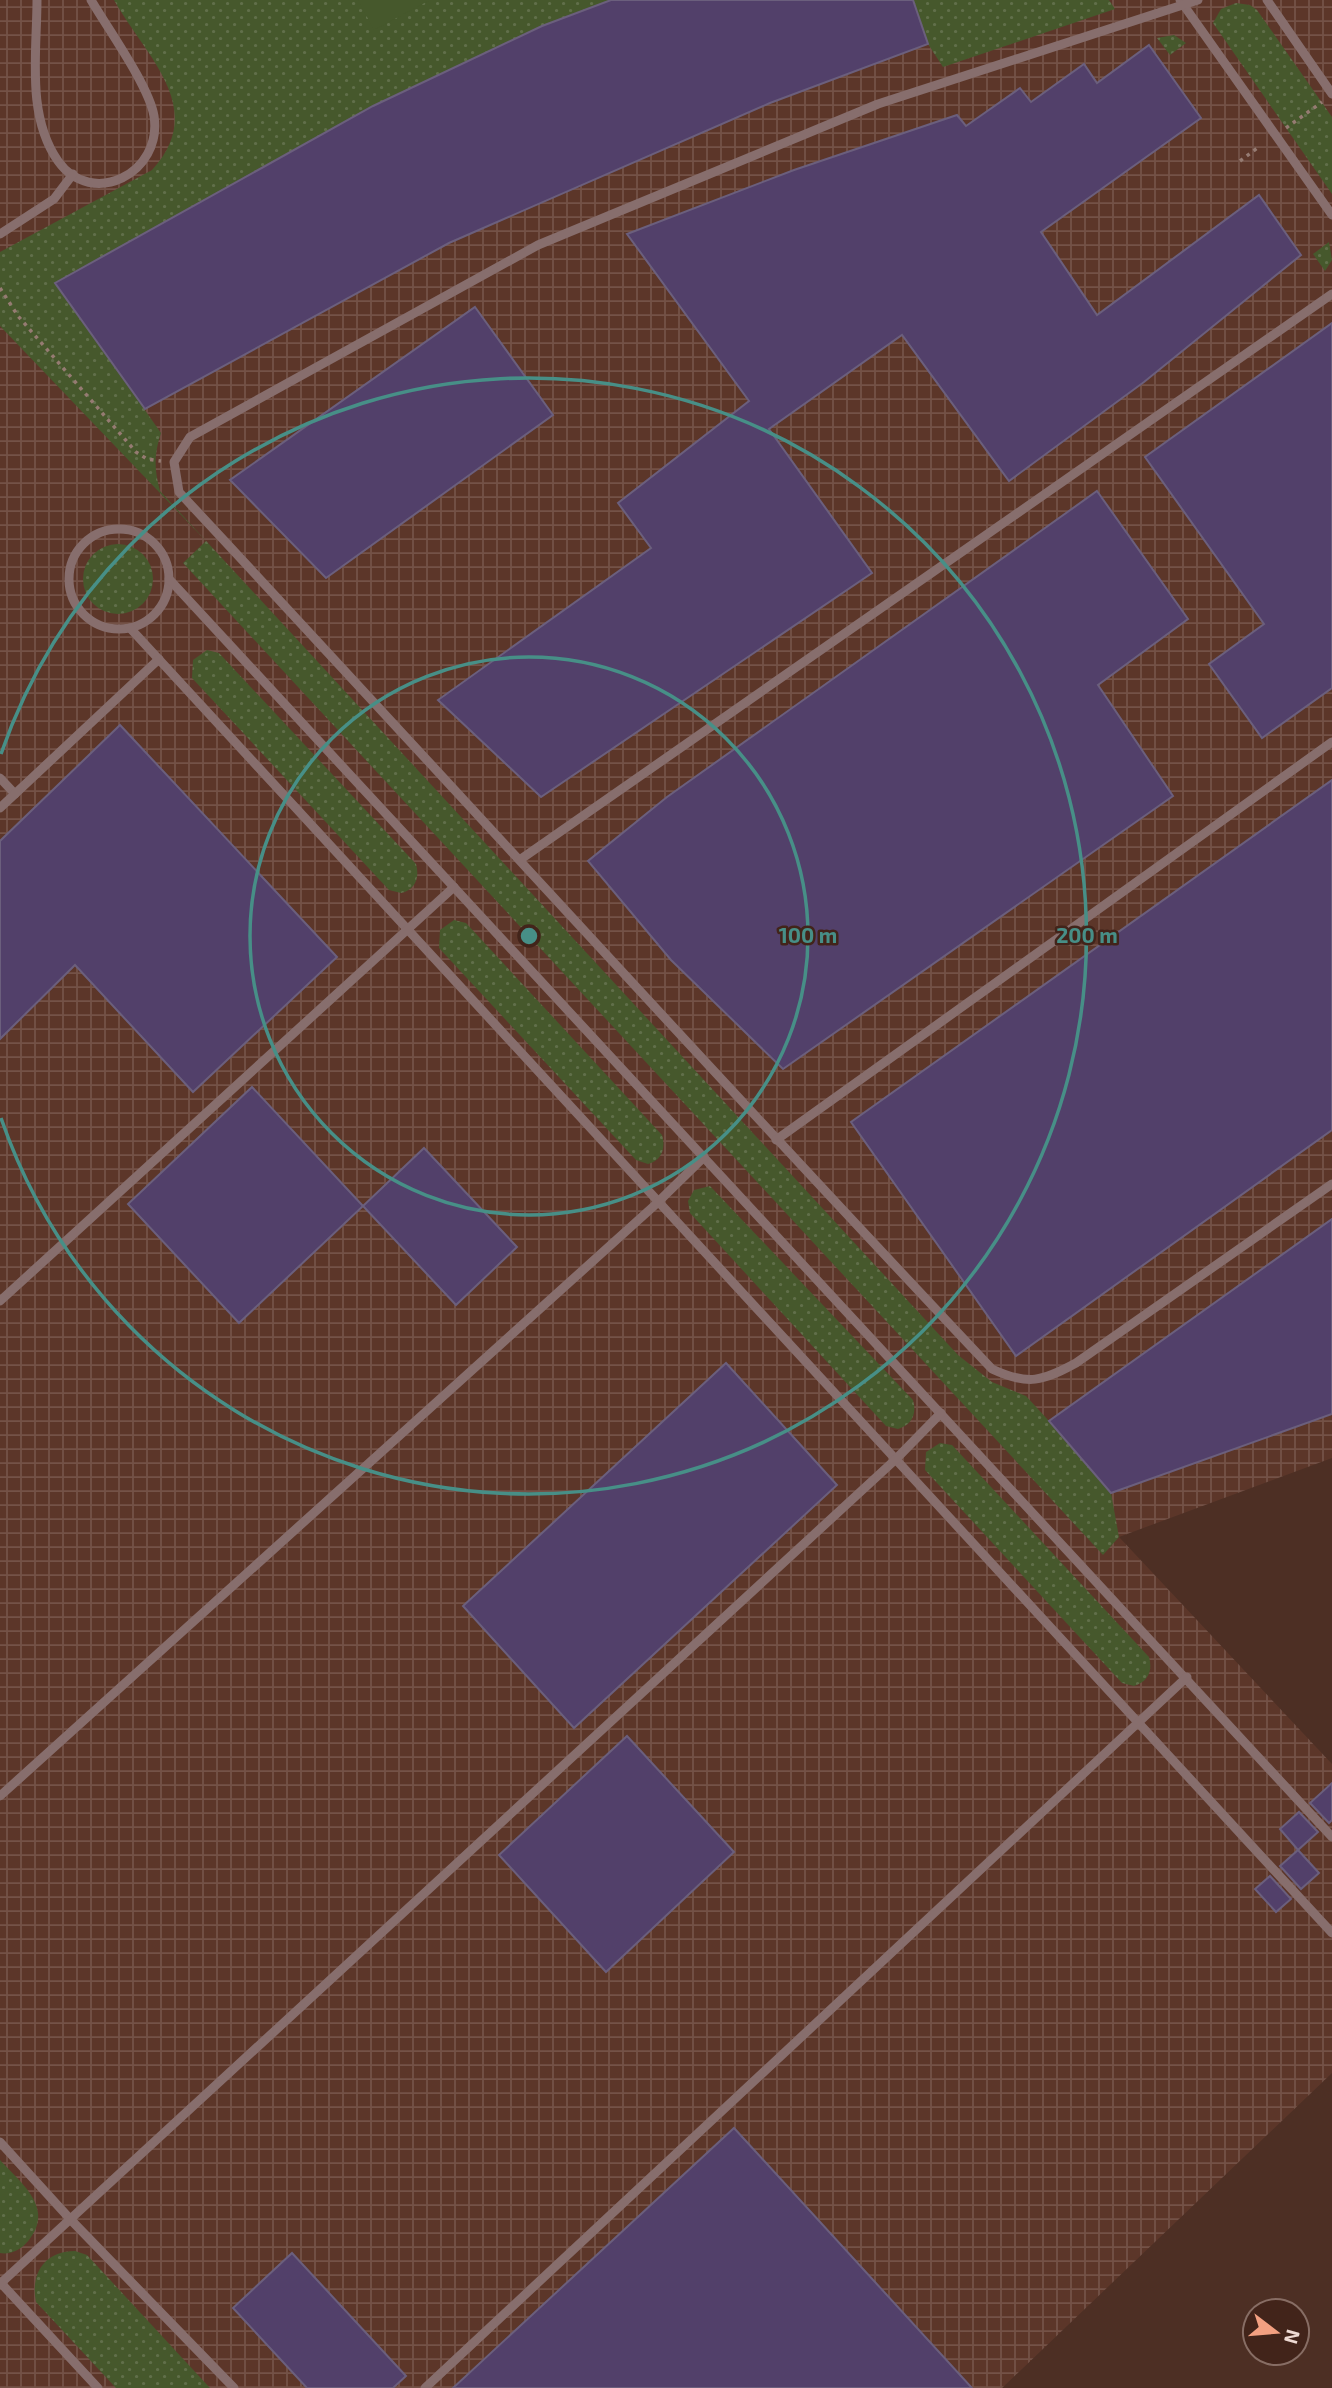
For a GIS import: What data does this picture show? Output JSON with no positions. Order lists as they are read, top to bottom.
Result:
{
  "north": "right",
  "rings": ["100 m", "200 m"]
}
